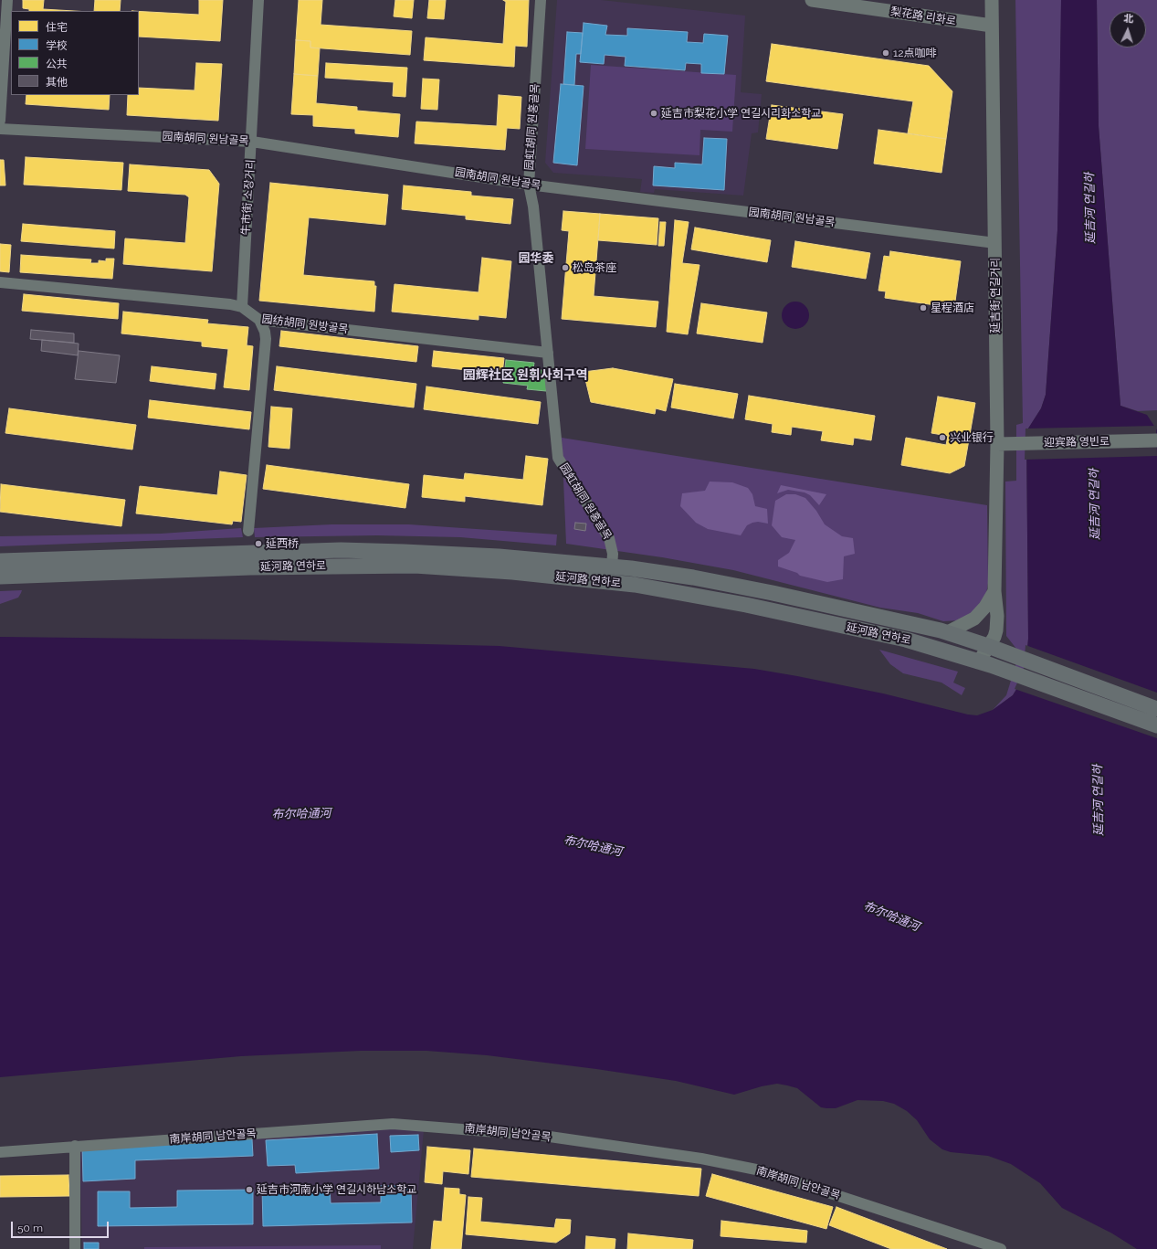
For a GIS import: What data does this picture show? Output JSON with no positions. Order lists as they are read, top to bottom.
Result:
{
  "streets": {
    "main road": ["延河路 연하로"],
    "street": [
      "梨花路 리화로",
      "园虹胡同 원홍골목",
      "园南胡同 원남골목",
      "牛市街 소장거리",
      "延吉街 연길거리",
      "园纺胡同 원방골목",
      "迎宾路 영빈로",
      "南岸胡同 남안골목"
    ]
  },
  "crossings": [
    ["梨花路 리화로", "延吉街 연길거리"],
    ["园虹胡同 원홍골목", "园南胡同 원남골목"],
    ["园虹胡同 원홍골목", "园纺胡同 원방골목"],
    ["园虹胡同 원홍골목", "延河路 연하로"],
    ["园南胡同 원남골목", "牛市街 소장거리"],
    ["园南胡同 원남골목", "延吉街 연길거리"],
    ["牛市街 소장거리", "园纺胡同 원방골목"],
    ["延吉街 연길거리", "迎宾路 영빈로"],
    ["延吉街 연길거리", "延河路 연하로"]
  ],
  "districts": ["园华委", "园辉社区 원휘사회구역"],
  "water": ["延吉河 연길하", "布尔哈通河"],
  "places": [
    "12点咖啡",
    "延吉市梨花小学 연길시리화소학교",
    "松岛茶座",
    "星程酒店",
    "兴业银行",
    "延西桥",
    "延吉市河南小学 연길시하남소학교"
  ],
  "legend": [
    "住宅",
    "学校",
    "公共",
    "其他"
  ],
  "scale_bar": "50 m",
  "north": "top"
}
